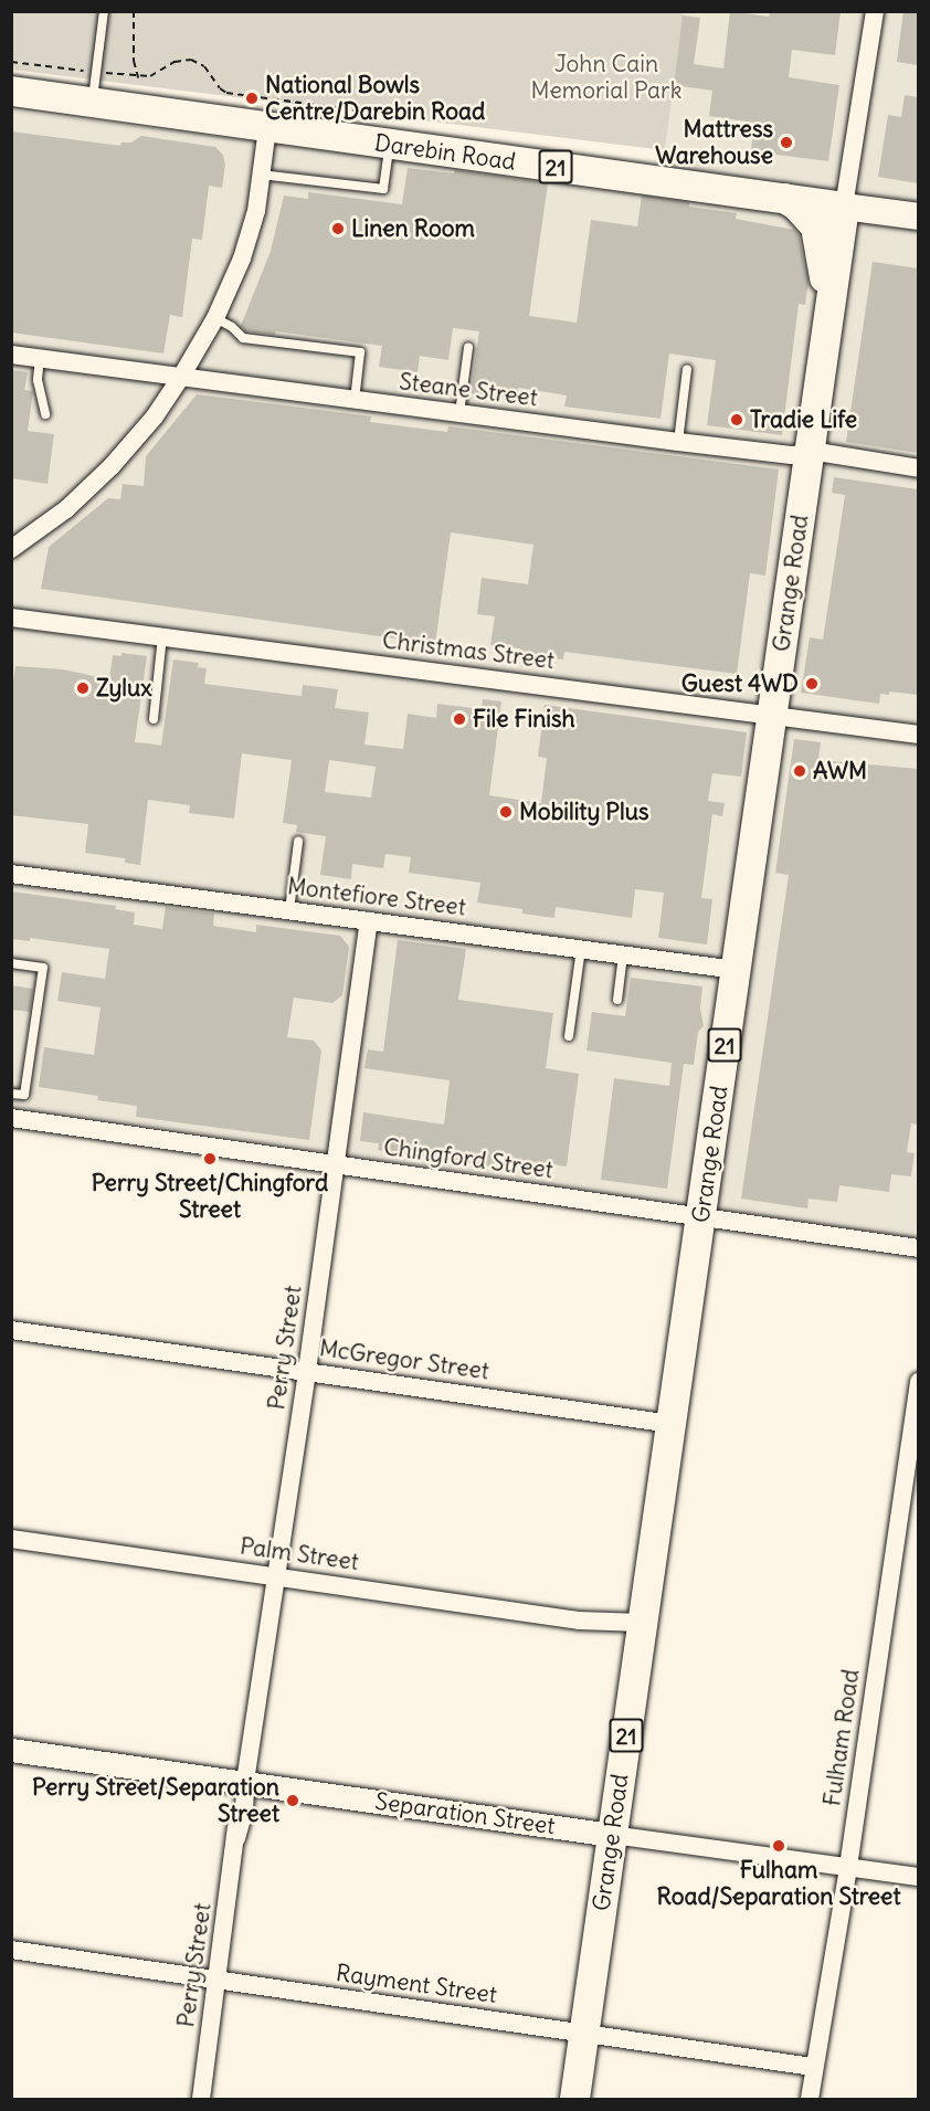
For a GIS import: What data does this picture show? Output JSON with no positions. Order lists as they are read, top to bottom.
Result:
{
  "streets": {
    "main road": ["Darebin Road", "21", "Grange Road"],
    "street": [
      "Steane Street",
      "Christmas Street",
      "Montefiore Street",
      "Chingford Street",
      "Perry Street",
      "McGregor Street",
      "Palm Street",
      "Fulham Road",
      "Separation Street",
      "Rayment Street"
    ]
  },
  "crossings": [
    ["Darebin Road", "Grange Road"],
    ["Steane Street", "Grange Road"],
    ["Grange Road", "Christmas Street"],
    ["Grange Road", "Montefiore Street"],
    ["Grange Road", "Chingford Street"],
    ["Grange Road", "McGregor Street"],
    ["Grange Road", "Palm Street"],
    ["Grange Road", "Separation Street"],
    ["Grange Road", "Rayment Street"],
    ["Montefiore Street", "Perry Street"],
    ["Chingford Street", "Perry Street"],
    ["Perry Street", "McGregor Street"],
    ["Perry Street", "Palm Street"],
    ["Perry Street", "Separation Street"],
    ["Perry Street", "Rayment Street"],
    ["Fulham Road", "Separation Street"],
    ["Fulham Road", "Rayment Street"]
  ],
  "parks": ["John Cain Memorial Park"],
  "places": [
    "National Bowls Centre/Darebin Road",
    "Mattress Warehouse",
    "Linen Room",
    "Tradie Life",
    "Guest 4WD",
    "Zylux",
    "File Finish",
    "AWM",
    "Mobility Plus",
    "Perry Street/Chingford Street",
    "Perry Street/Separation Street",
    "Fulham Road/Separation Street"
  ]
}
